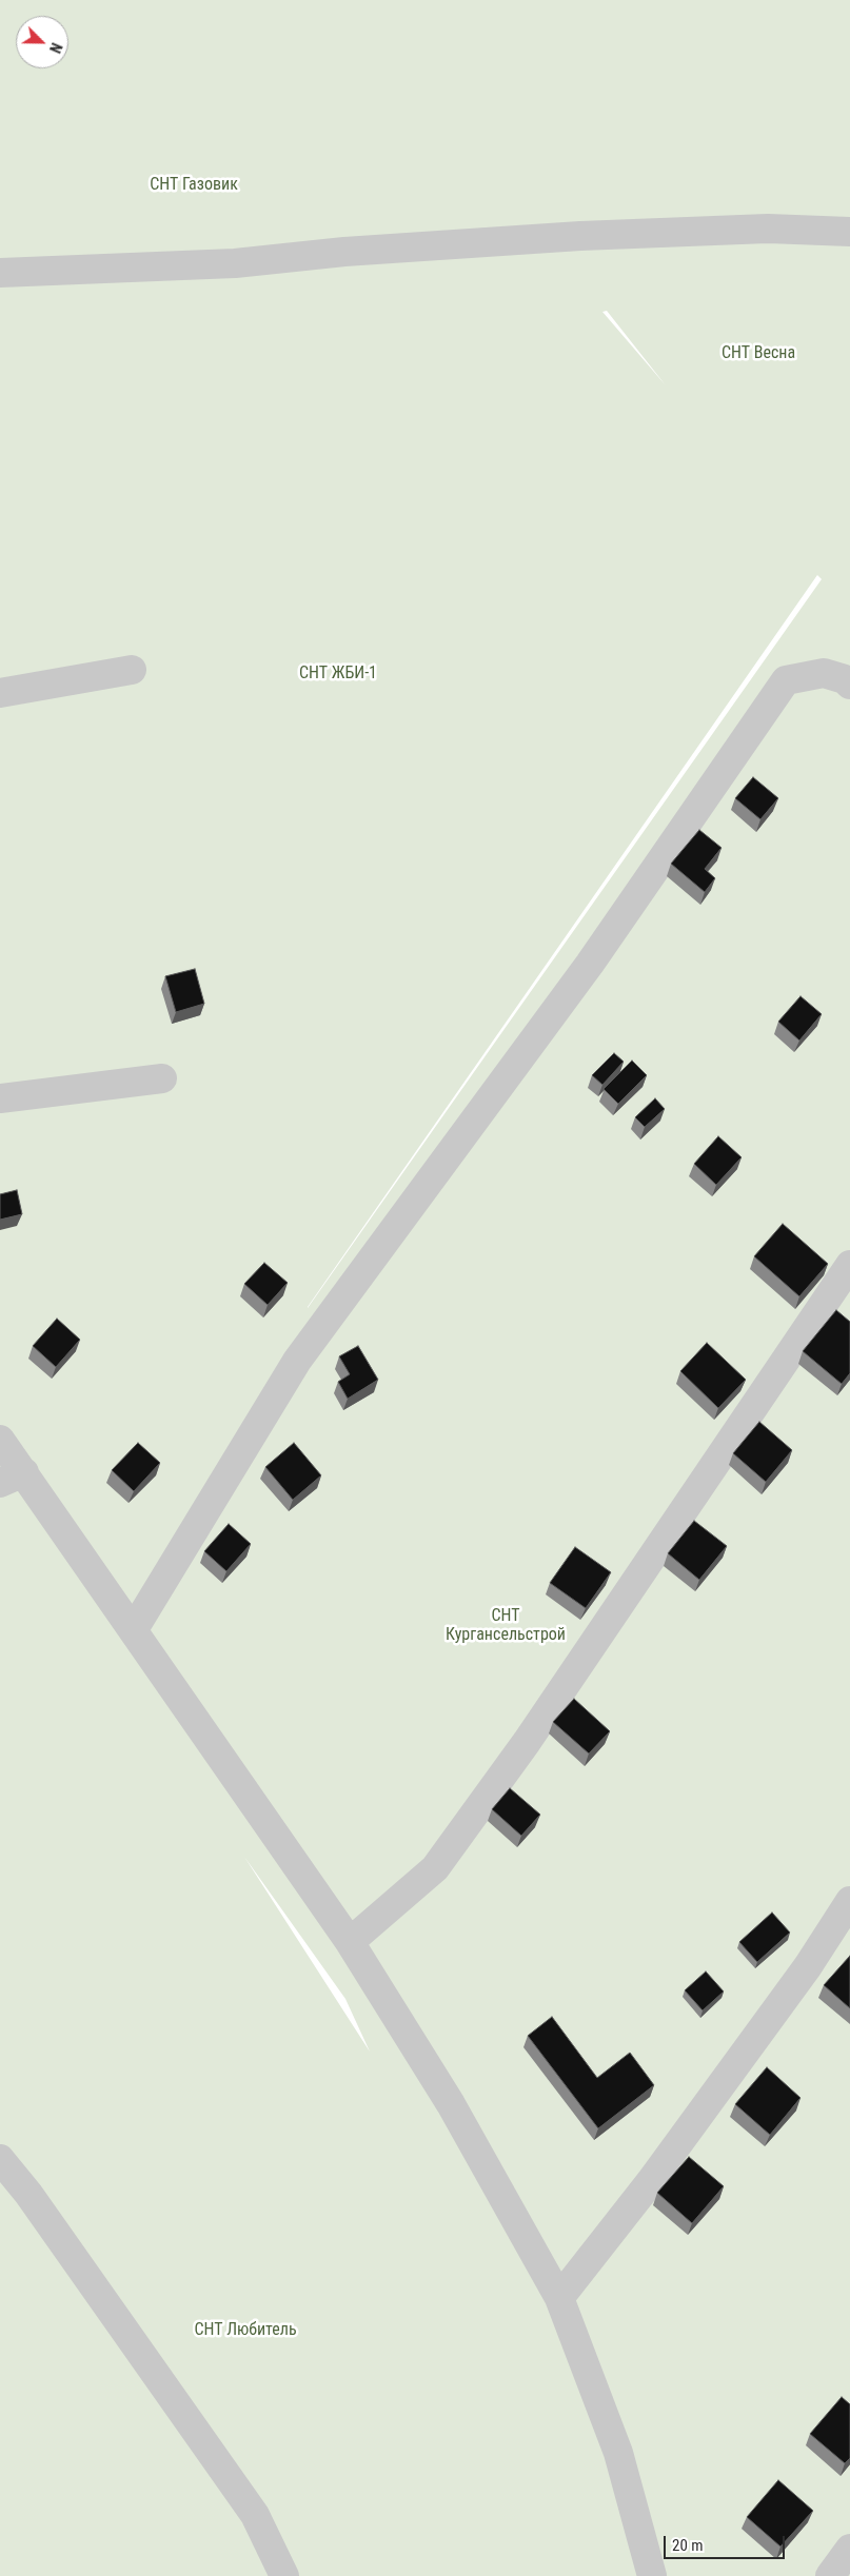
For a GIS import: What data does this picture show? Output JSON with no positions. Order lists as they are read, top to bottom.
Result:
{
  "parks": [
    "СНТ Газовик",
    "СНТ Весна",
    "СНТ ЖБИ-1",
    "СНТ Кургансельстрой",
    "СНТ Любитель"
  ],
  "scale_bar": "20 m",
  "north": "bottom right"
}
